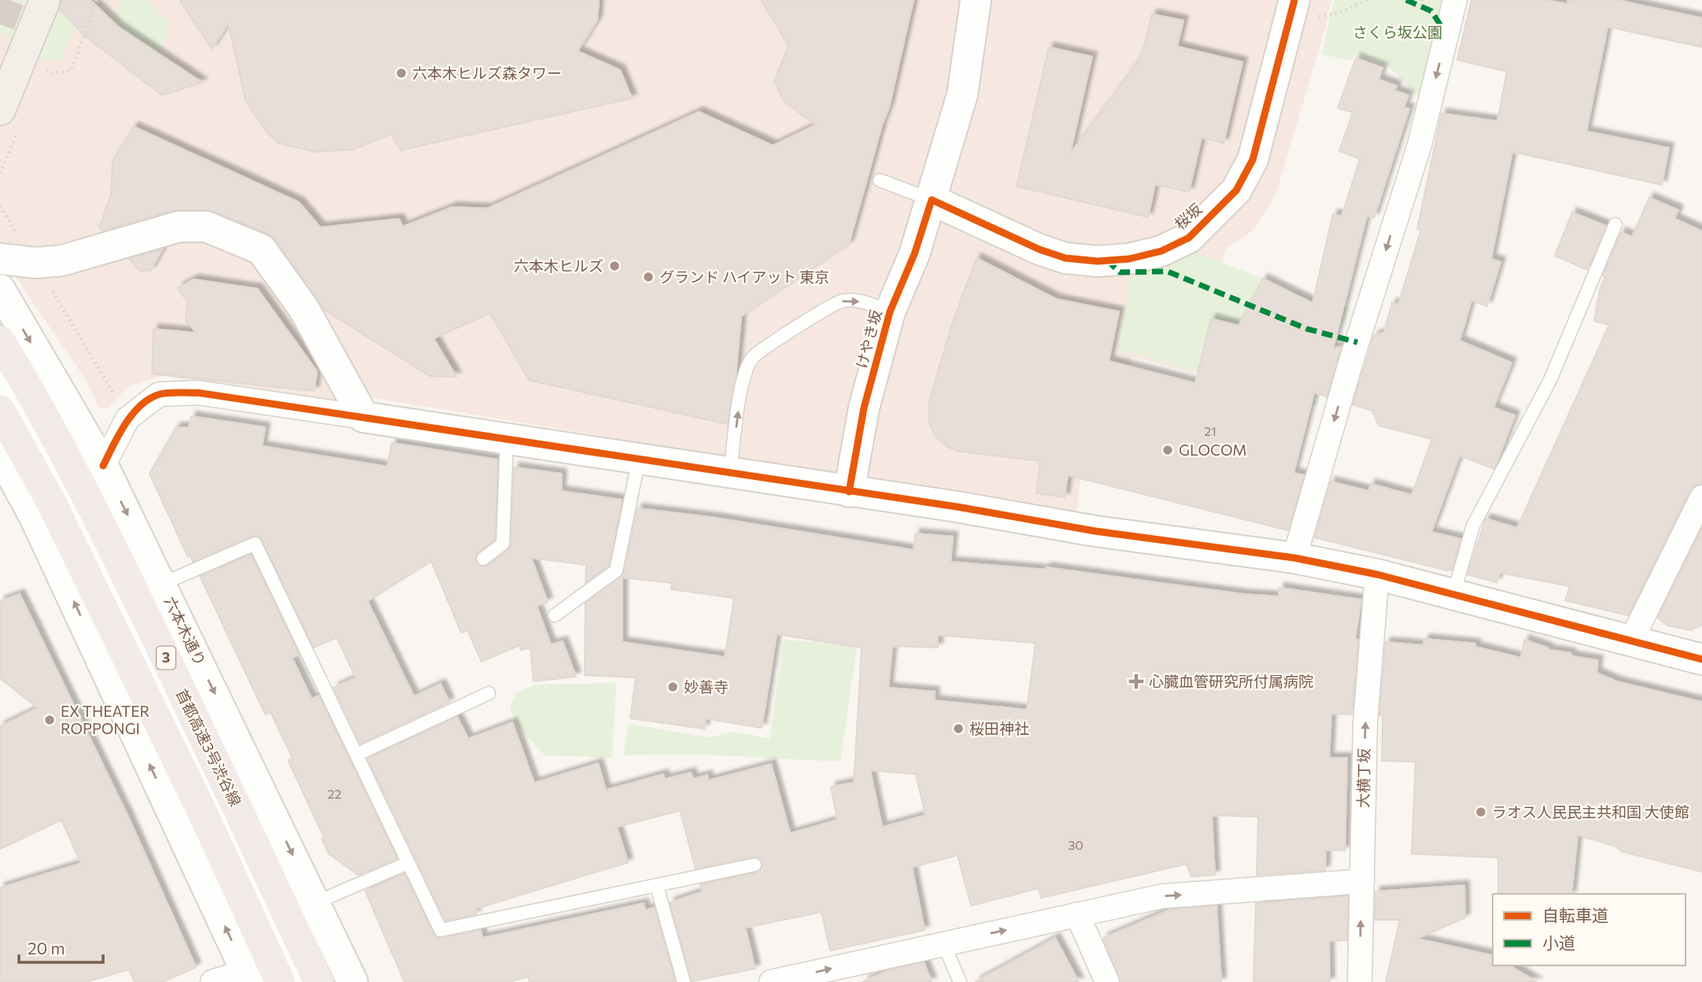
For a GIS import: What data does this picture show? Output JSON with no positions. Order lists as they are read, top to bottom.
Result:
{
  "streets": {
    "highway": ["3", "首都高速3号渋谷線"],
    "street": [
      "桜坂",
      "けやき坂",
      "六本木通り",
      "大横丁坂"
    ]
  },
  "crossings": [
    ["桜坂", "けやき坂"]
  ],
  "one_way": ["大横丁坂"],
  "parks": ["さくら坂公園"],
  "places": {
    "other": [
      "六本木ヒルズ森タワー",
      "六本木ヒルズ",
      "グランド ハイアット 東京",
      "GLOCOM",
      "妙善寺",
      "EX THEATER ROPPONGI",
      "桜田神社",
      "ラオス人民民主共和国 大使館"
    ],
    "health": ["心臓血管研究所付属病院"]
  },
  "house_numbers": ["21", "22", "30"],
  "legend": ["自転車道", "小道"],
  "scale_bar": "20 m"
}
